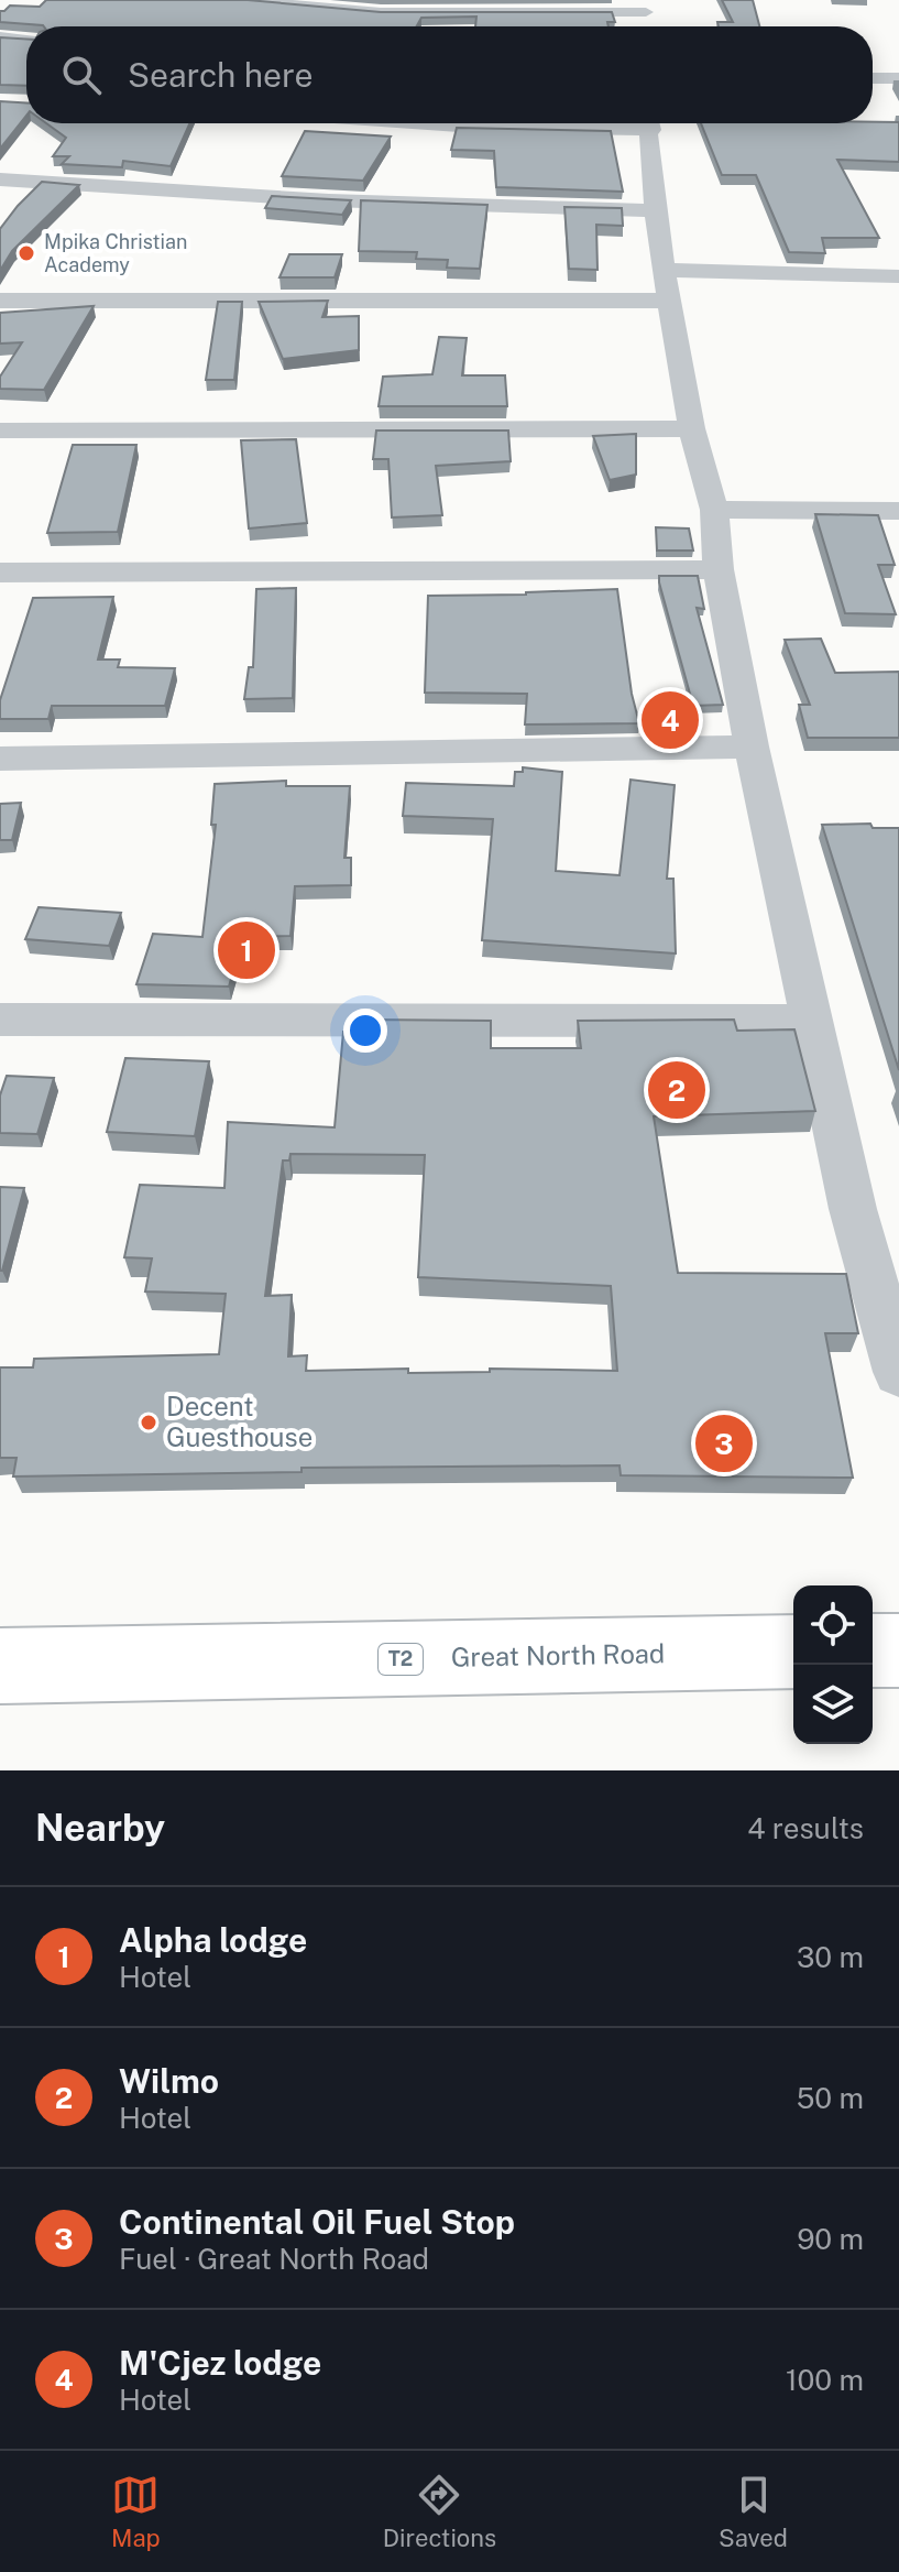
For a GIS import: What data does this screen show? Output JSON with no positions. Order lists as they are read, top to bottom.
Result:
{
  "streets": {
    "highway": ["Great North Road", "T2"]
  },
  "places": ["Mpika Christian Academy", "Decent Guesthouse"],
  "page": {
    "search": "Search here",
    "pins": [
      "4",
      "1",
      "2",
      "3"
    ],
    "heading": ["Nearby", "4 results"],
    "list": [
      {
        "mark": "1",
        "name": "Alpha lodge",
        "note": "Hotel",
        "value": "30 m"
      },
      {
        "mark": "2",
        "name": "Wilmo",
        "note": "Hotel",
        "value": "50 m"
      },
      {
        "mark": "3",
        "name": "Continental Oil Fuel Stop",
        "note": "Fuel · Great North Road",
        "value": "90 m"
      },
      {
        "mark": "4",
        "name": "M'Cjez lodge",
        "note": "Hotel",
        "value": "100 m"
      }
    ],
    "nav": ["Map", "Directions", "Saved"]
  }
}
